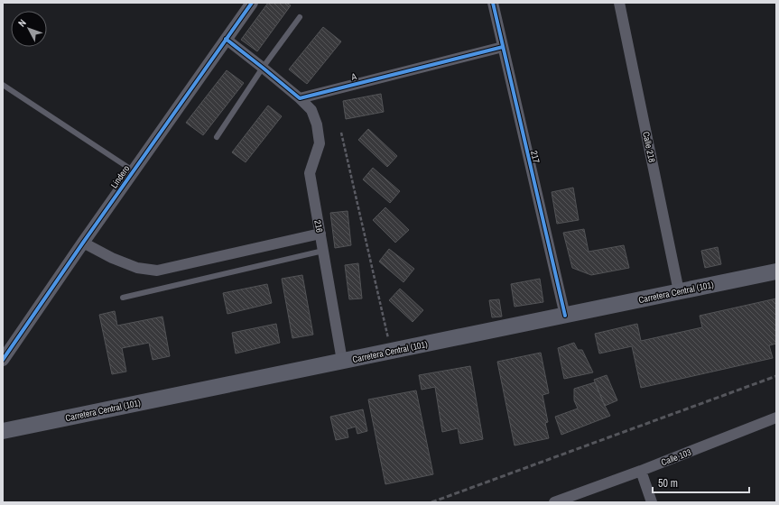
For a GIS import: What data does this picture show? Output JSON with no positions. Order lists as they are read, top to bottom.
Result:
{
  "streets": {
    "main road": ["Carretera Central (101)"],
    "street": [
      "A",
      "Calle 218",
      "217",
      "Lindero",
      "216",
      "Calle 103"
    ]
  },
  "crossings": [
    ["A", "217"],
    ["A", "216"],
    ["Calle 218", "Carretera Central (101)"],
    ["217", "Carretera Central (101)"],
    ["216", "Carretera Central (101)"]
  ],
  "scale_bar": "50 m",
  "north": "top left"
}
